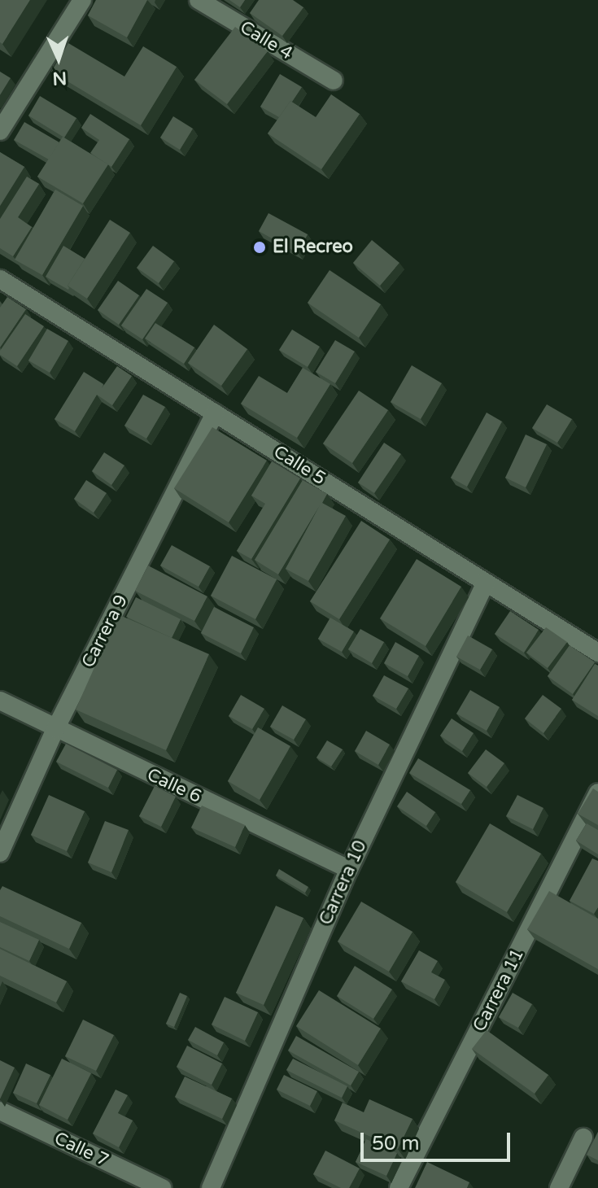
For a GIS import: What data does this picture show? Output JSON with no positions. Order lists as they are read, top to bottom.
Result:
{
  "streets": {
    "street": [
      "Calle 4",
      "Calle 5",
      "Carrera 9",
      "Calle 6",
      "Carrera 10",
      "Carrera 11",
      "Calle 7"
    ]
  },
  "crossings": [
    ["Calle 5", "Carrera 9"],
    ["Calle 5", "Carrera 10"],
    ["Carrera 9", "Calle 6"],
    ["Calle 6", "Carrera 10"]
  ],
  "places": ["El Recreo"],
  "scale_bar": "50 m",
  "north": "bottom"
}
